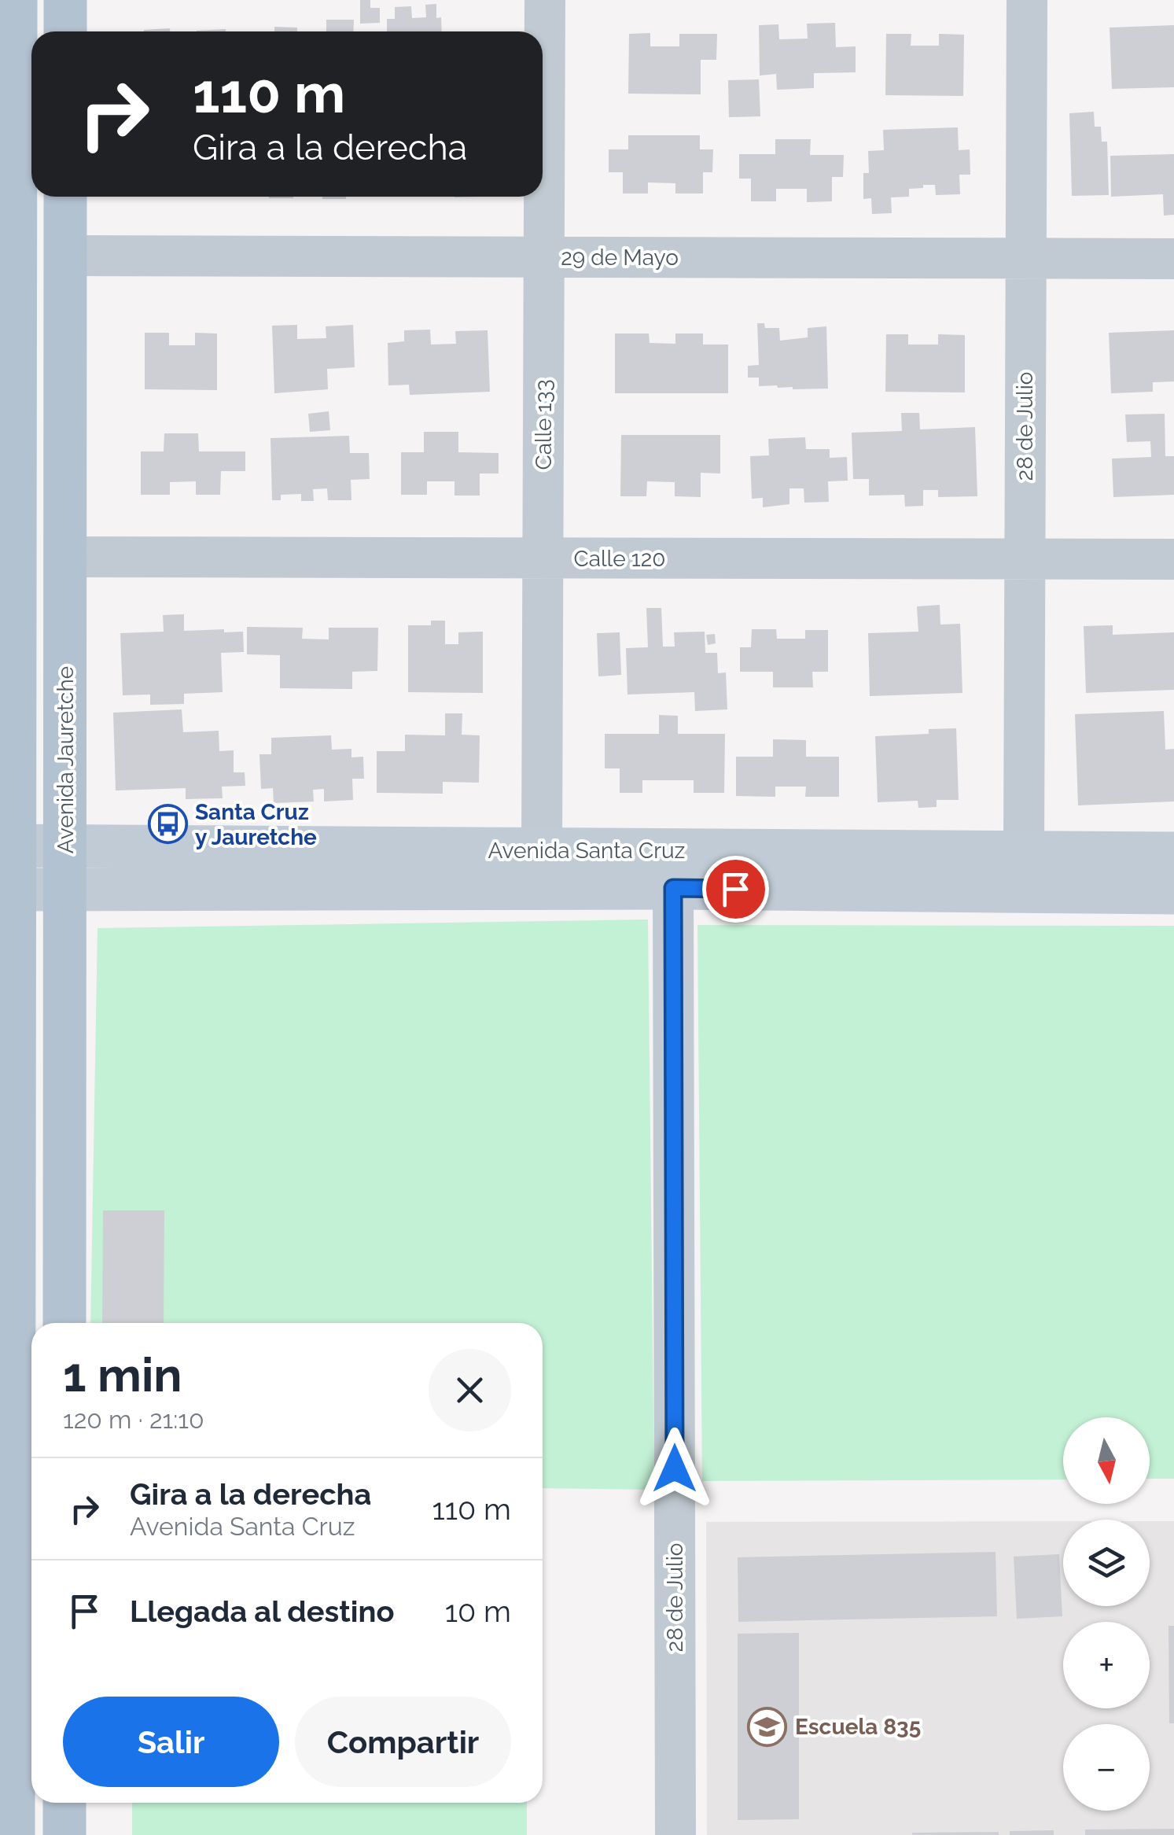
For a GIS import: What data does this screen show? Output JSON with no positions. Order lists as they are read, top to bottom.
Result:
{
  "streets": {
    "main road": ["Avenida Jauretche", "Avenida Santa Cruz"],
    "street": [
      "29 de Mayo",
      "Calle 133",
      "28 de Julio",
      "Calle 120"
    ]
  },
  "crossings": [
    ["29 de Mayo", "Calle 133"],
    ["29 de Mayo", "28 de Julio"],
    ["29 de Mayo", "Avenida Jauretche"],
    ["Calle 133", "Calle 120"],
    ["Calle 133", "Avenida Santa Cruz"],
    ["28 de Julio", "Calle 120"],
    ["28 de Julio", "Avenida Santa Cruz"],
    ["Calle 120", "Avenida Jauretche"],
    ["Avenida Jauretche", "Avenida Santa Cruz"]
  ],
  "places": {
    "bus stop": ["Santa Cruz y Jauretche"],
    "school or university": ["Escuela 835"]
  },
  "north": "bottom",
  "page": {
    "turn": ["110 m", "Gira a la derecha"],
    "heading": ["1 min", "120 m · 21:10"],
    "map_buttons": ["+", "−"],
    "list": [
      {
        "name": "Gira a la derecha",
        "note": "Avenida Santa Cruz",
        "value": "110 m"
      },
      {
        "name": "Llegada al destino",
        "value": "10 m"
      }
    ],
    "buttons": ["Salir", "Compartir"]
  }
}
